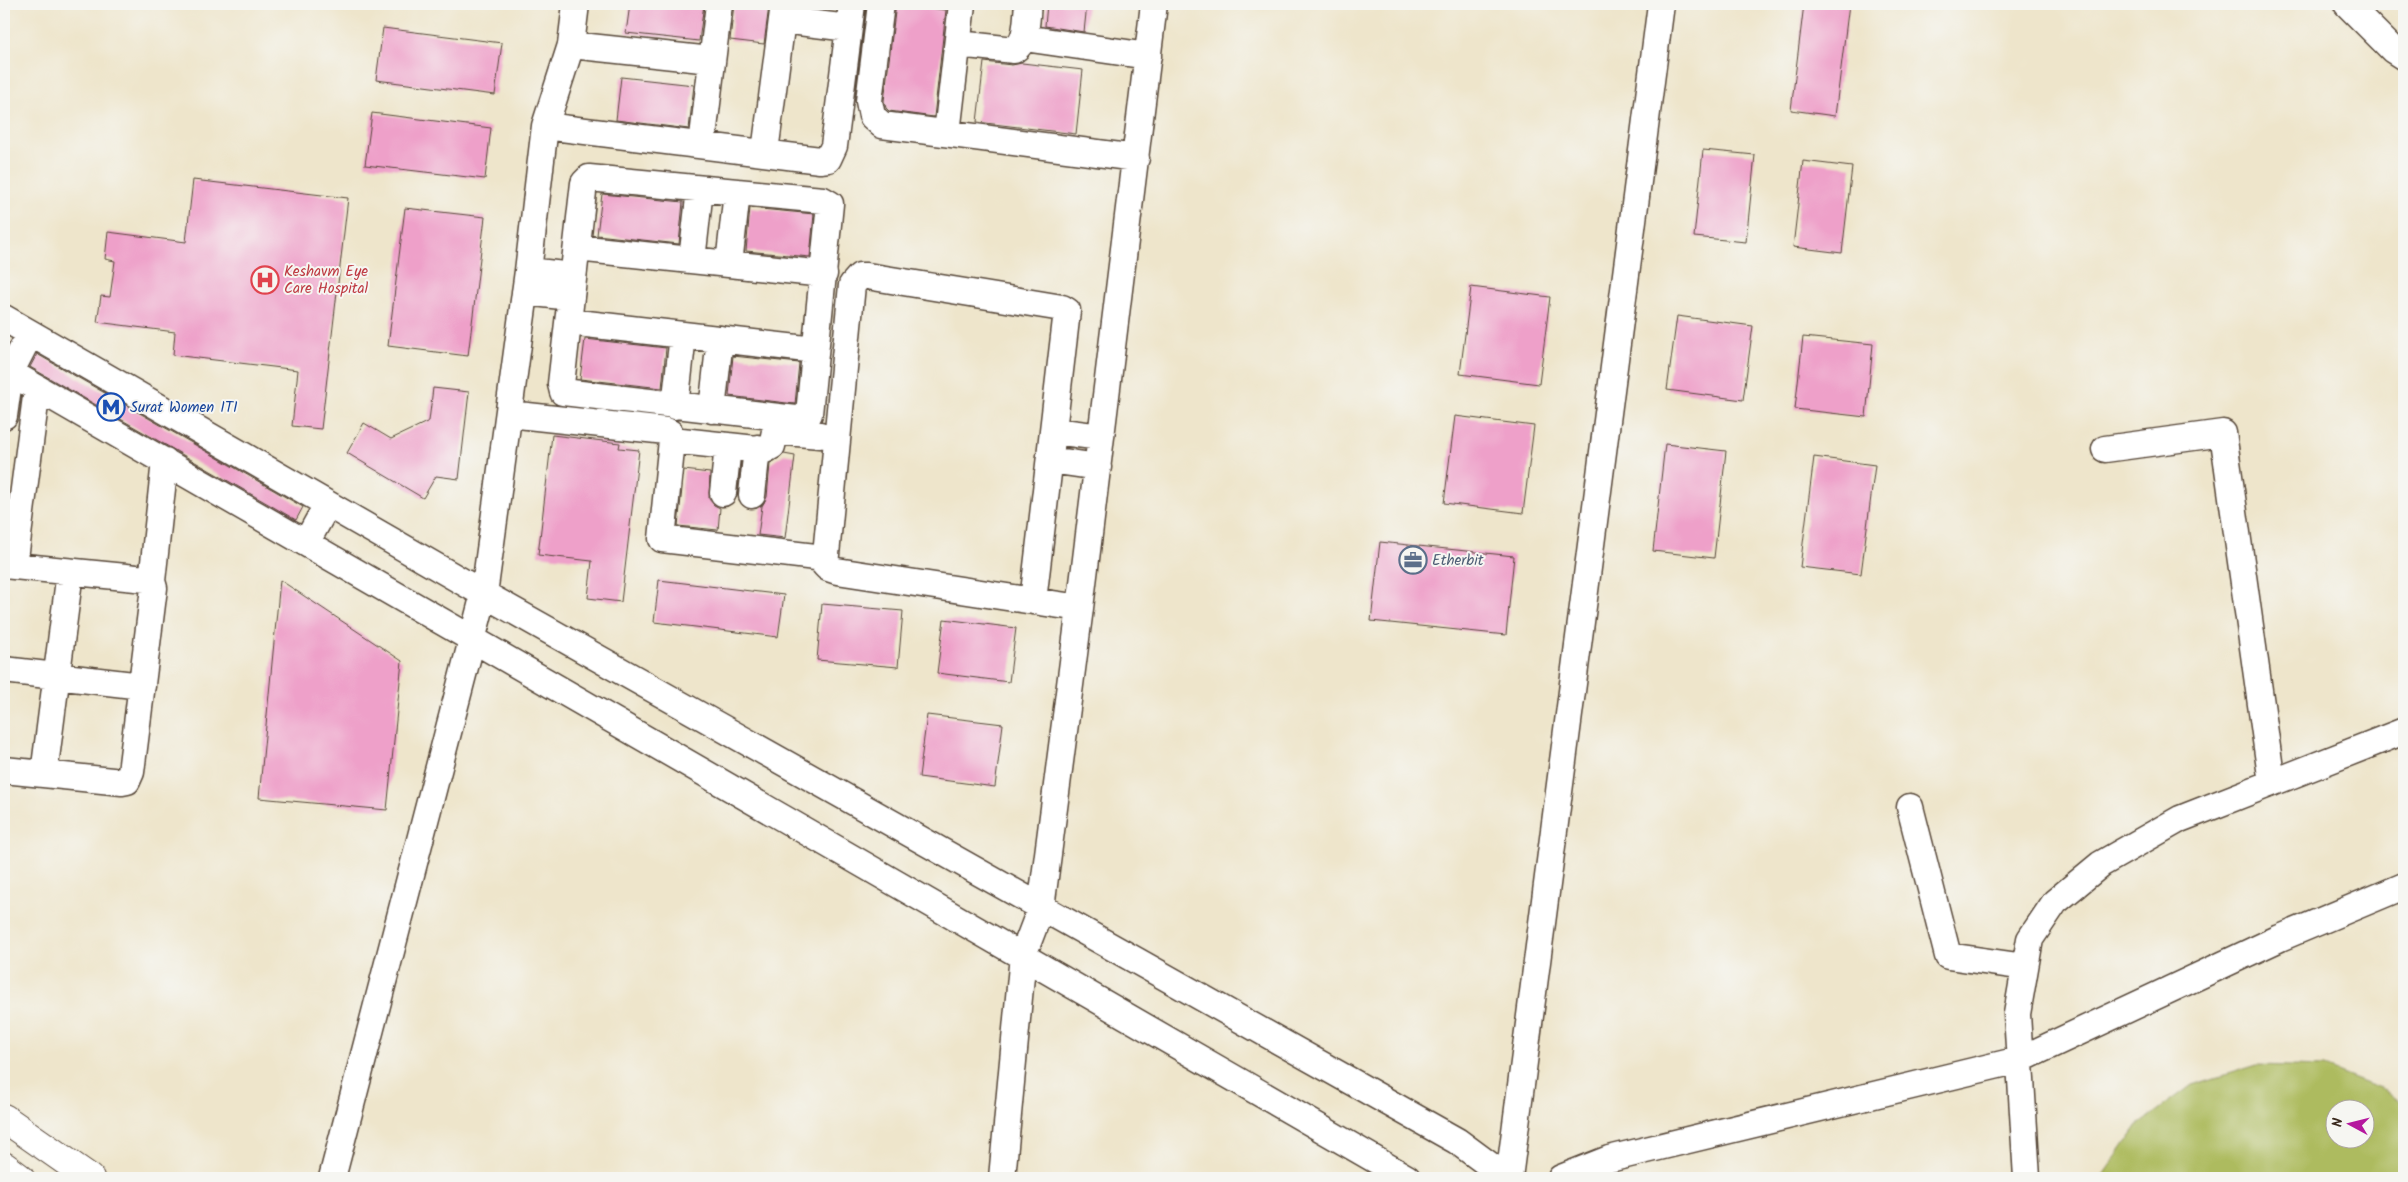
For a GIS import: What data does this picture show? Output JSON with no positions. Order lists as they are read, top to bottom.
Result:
{
  "places": {
    "hospital": ["Keshavm Eye Care Hospital"],
    "metro station": ["Surat Women ITI"],
    "office": ["Etherbit"]
  },
  "north": "left"
}
